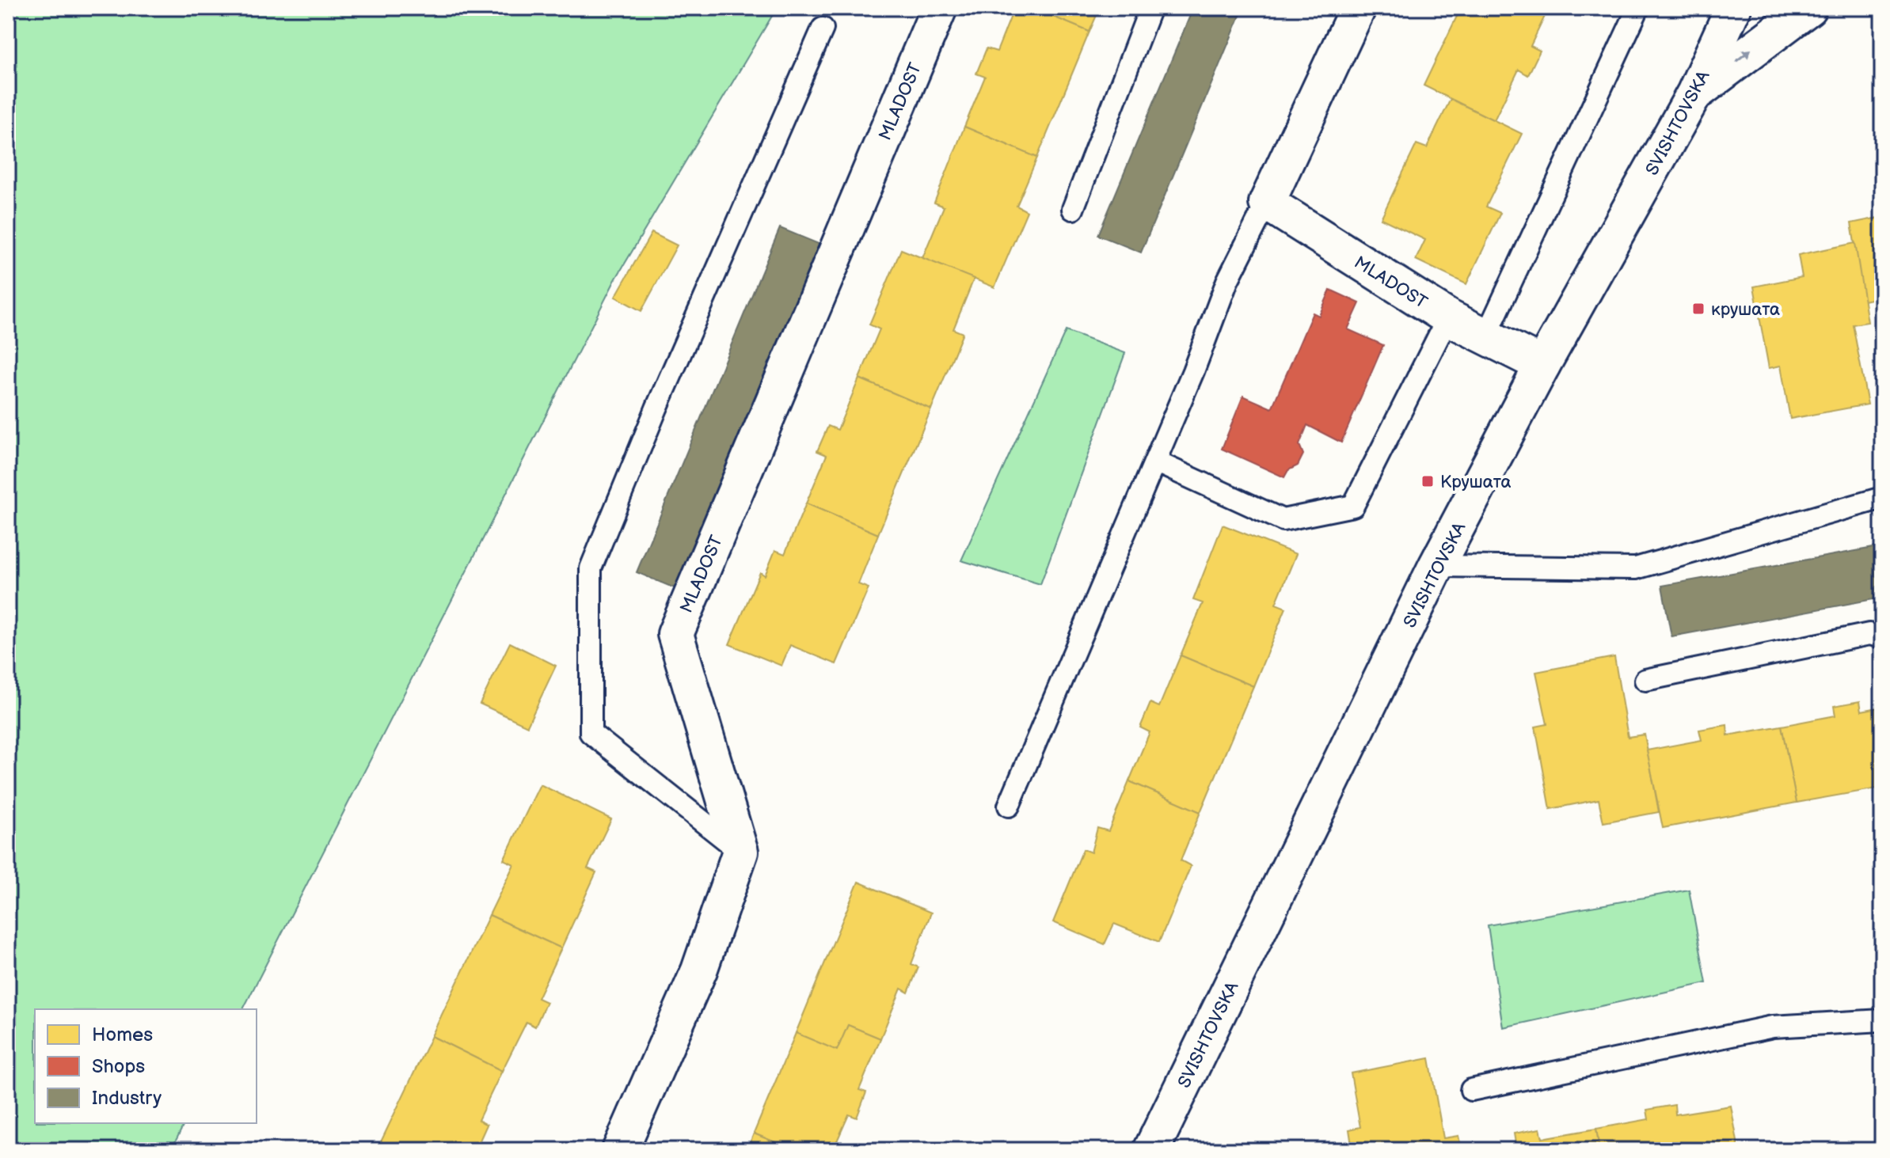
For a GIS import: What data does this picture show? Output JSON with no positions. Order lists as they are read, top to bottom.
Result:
{
  "streets": {
    "street": ["MLADOST", "SVISHTOVSKA"]
  },
  "crossings": [
    ["MLADOST", "SVISHTOVSKA"]
  ],
  "places": {
    "transit": ["крушата", "Крушата"]
  },
  "legend": ["Homes", "Shops", "Industry"]
}
